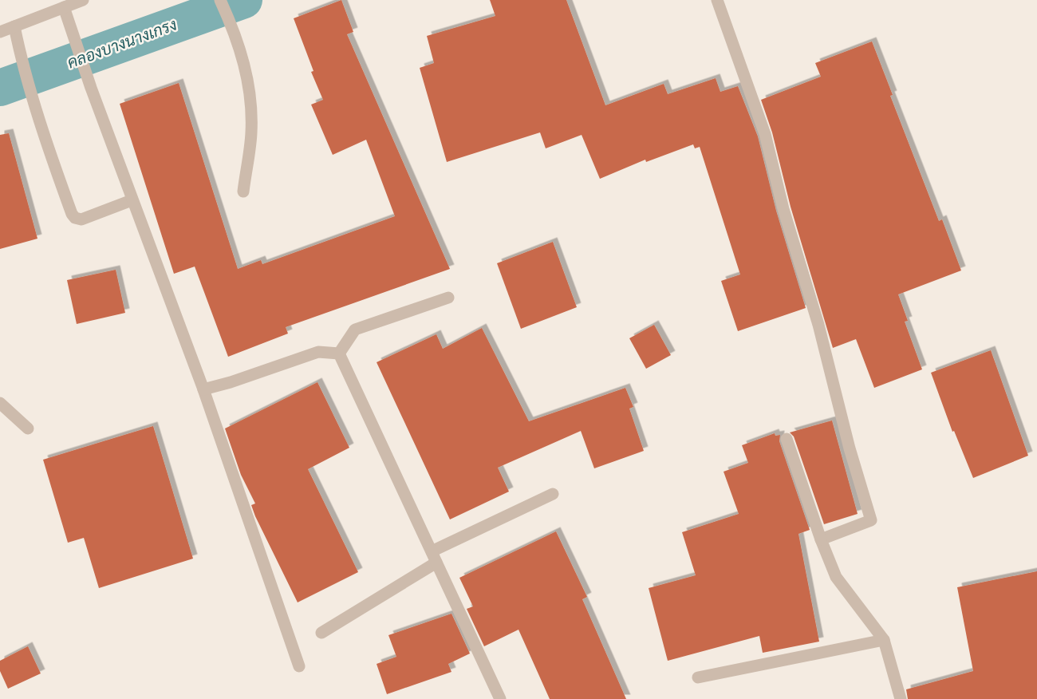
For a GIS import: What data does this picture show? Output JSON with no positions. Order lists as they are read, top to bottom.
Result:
{
  "water": ["คลองบางนางเกรง"]
}
